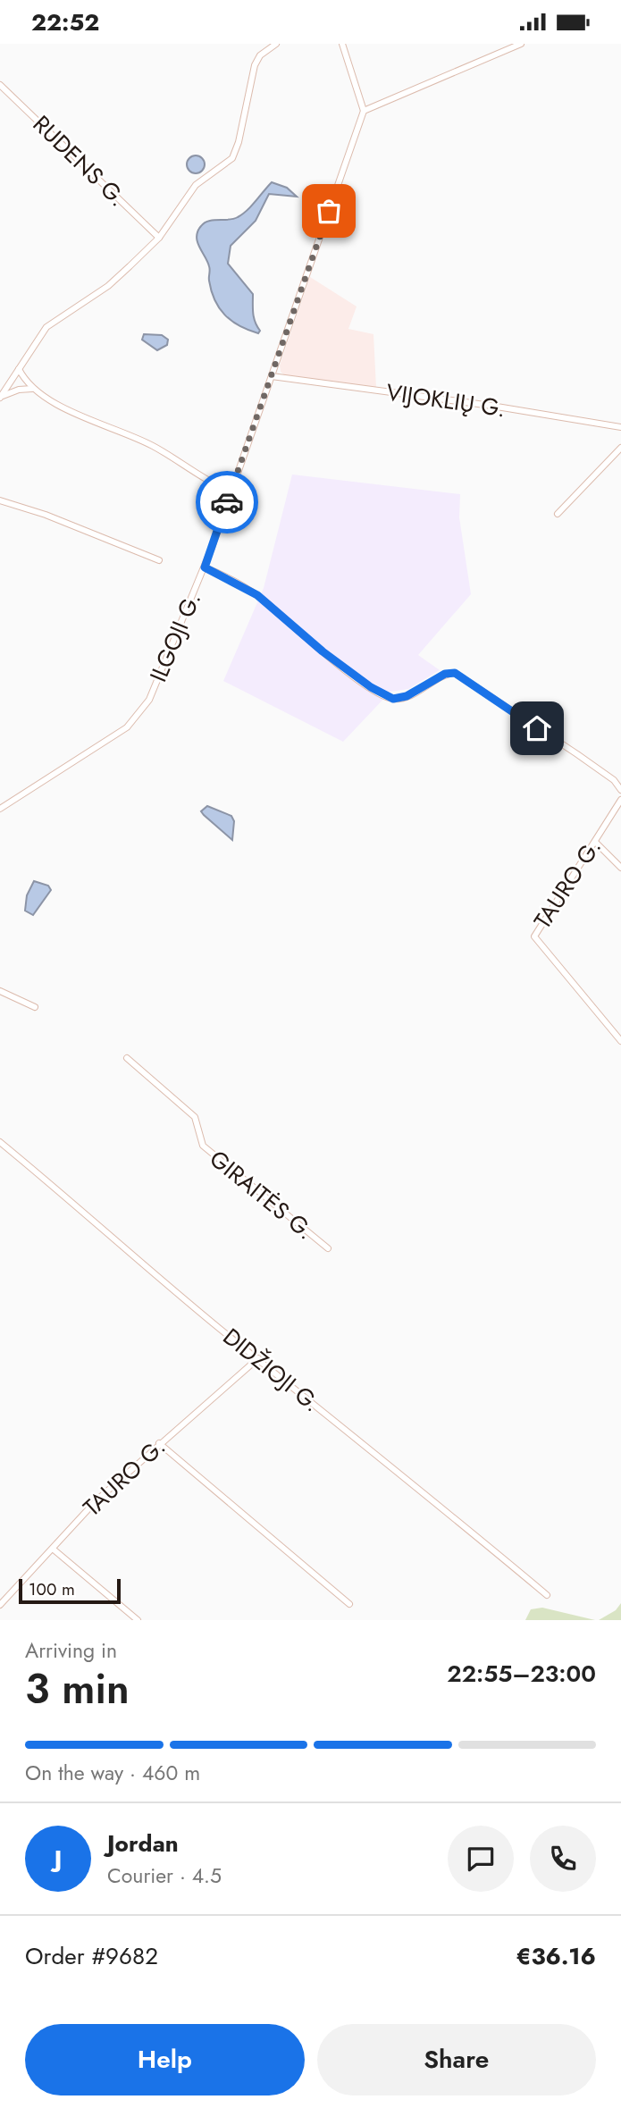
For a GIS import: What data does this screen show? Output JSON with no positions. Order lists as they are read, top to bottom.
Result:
{
  "streets": {
    "street": [
      "RUDENS G.",
      "VIJOKLIŲ G.",
      "ILGOJI G.",
      "TAURO G.",
      "GIRAITĖS G.",
      "DIDŽIOJI G."
    ]
  },
  "crossings": [
    ["VIJOKLIŲ G.", "ILGOJI G."],
    ["TAURO G.", "DIDŽIOJI G."]
  ],
  "scale_bar": "100 m",
  "page": {
    "status": "22:52",
    "scale": "100 m",
    "heading": ["3 min", "Arriving in", "22:55–23:00"],
    "panel": [
      "Jordan",
      "Courier · 4.5",
      "Order #9682",
      "€36.16"
    ],
    "bar": "On the way · 460 m",
    "round": "J",
    "buttons": ["Help", "Share"]
  }
}
